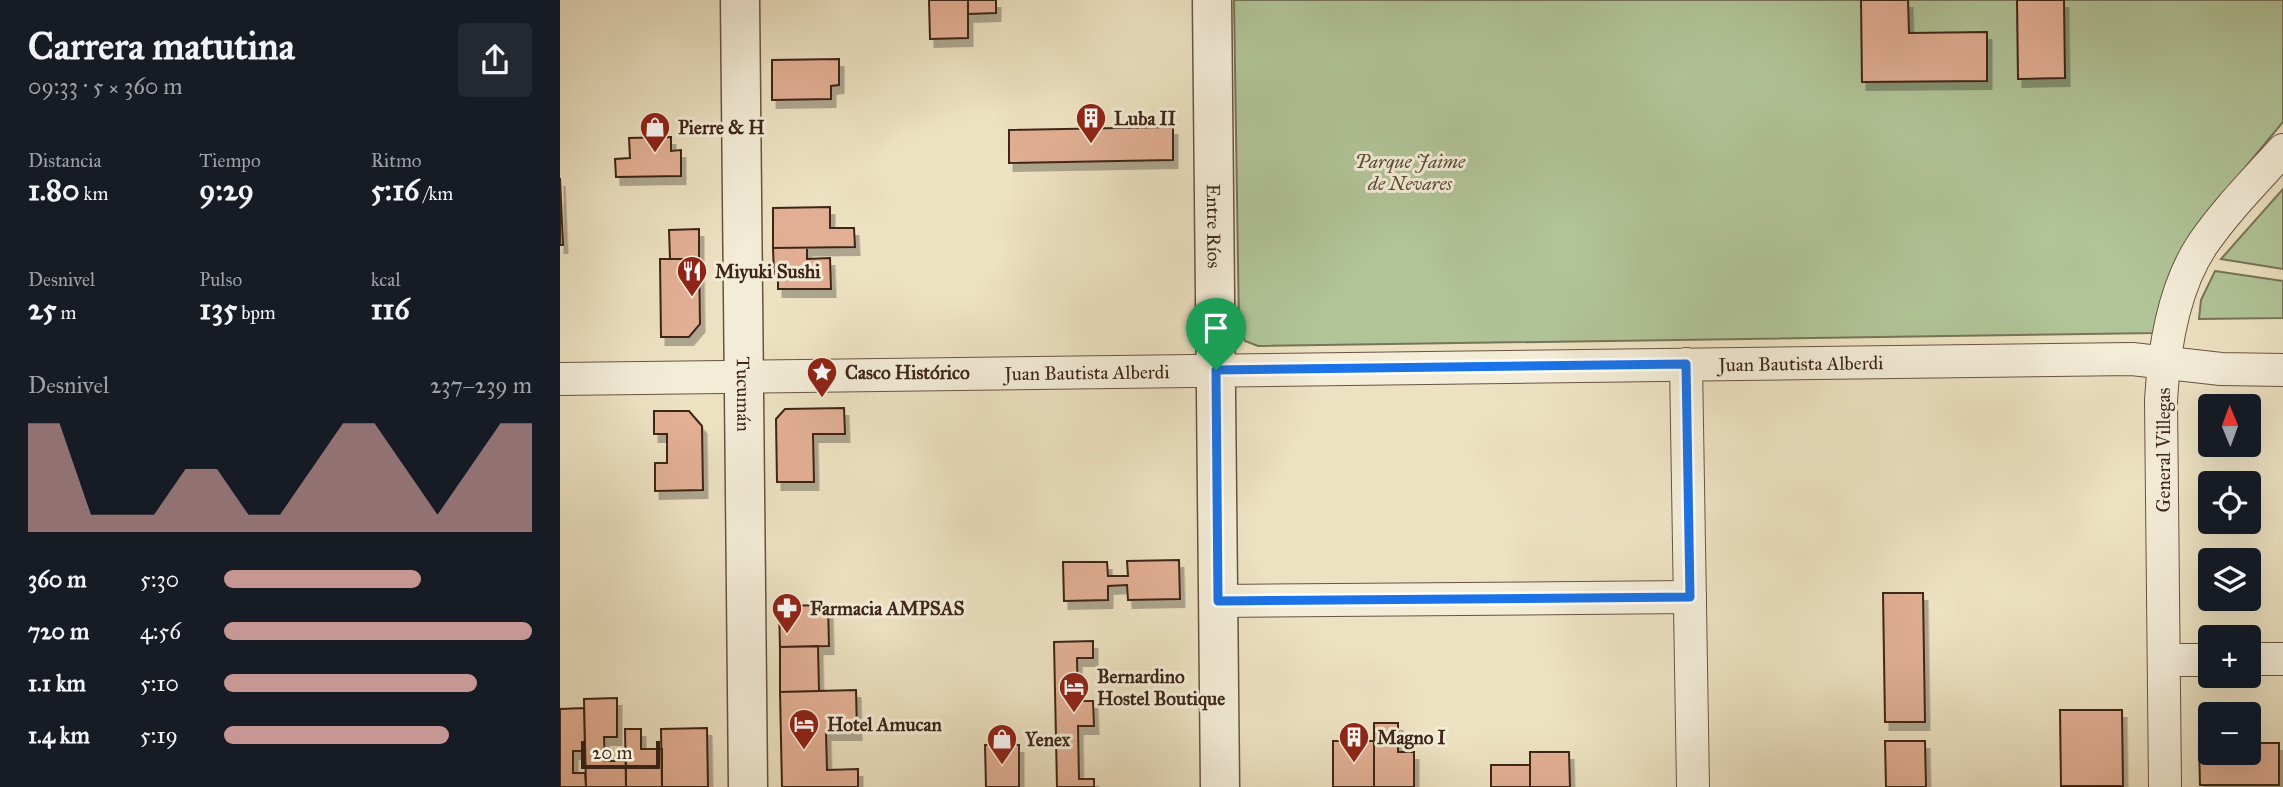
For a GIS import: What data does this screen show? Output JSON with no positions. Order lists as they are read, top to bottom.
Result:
{
  "streets": {
    "street": [
      "Entre Ríos",
      "Juan Bautista Alberdi",
      "Tucumán",
      "General Villegas"
    ]
  },
  "crossings": [
    ["Entre Ríos", "Juan Bautista Alberdi"],
    ["Juan Bautista Alberdi", "Tucumán"],
    ["Juan Bautista Alberdi", "General Villegas"]
  ],
  "parks": ["Parque Jaime de Nevares"],
  "places": {
    "building": ["Luba II", "Magno I"],
    "shop": ["Pierre & H", "Yenex"],
    "restaurant": ["Miyuki Sushi"],
    "place": ["Casco Histórico"],
    "pharmacy": ["Farmacia AMPSAS"],
    "hotel": ["Bernardino Hostel Boutique", "Hotel Amucan"]
  },
  "scale_bar": "20 m",
  "north": "top",
  "page": {
    "heading": ["Carrera matutina", "09:33 · 5 × 360 m"],
    "stats": [
      ["Distancia", "1.80 km"],
      ["Tiempo", "9:29"],
      ["Ritmo", "5:16 /km"],
      ["Desnivel", "25 m"],
      ["Pulso", "135 bpm"],
      ["kcal", "116"]
    ],
    "chart": ["Desnivel", "237–239 m"],
    "map_buttons": ["+", "−"],
    "list": [
      {
        "name": "360 m",
        "note": "5:30"
      },
      {
        "name": "720 m",
        "note": "4:56"
      },
      {
        "name": "1.1 km",
        "note": "5:10"
      },
      {
        "name": "1.4 km",
        "note": "5:19"
      }
    ],
    "scale": "20 m"
  }
}
